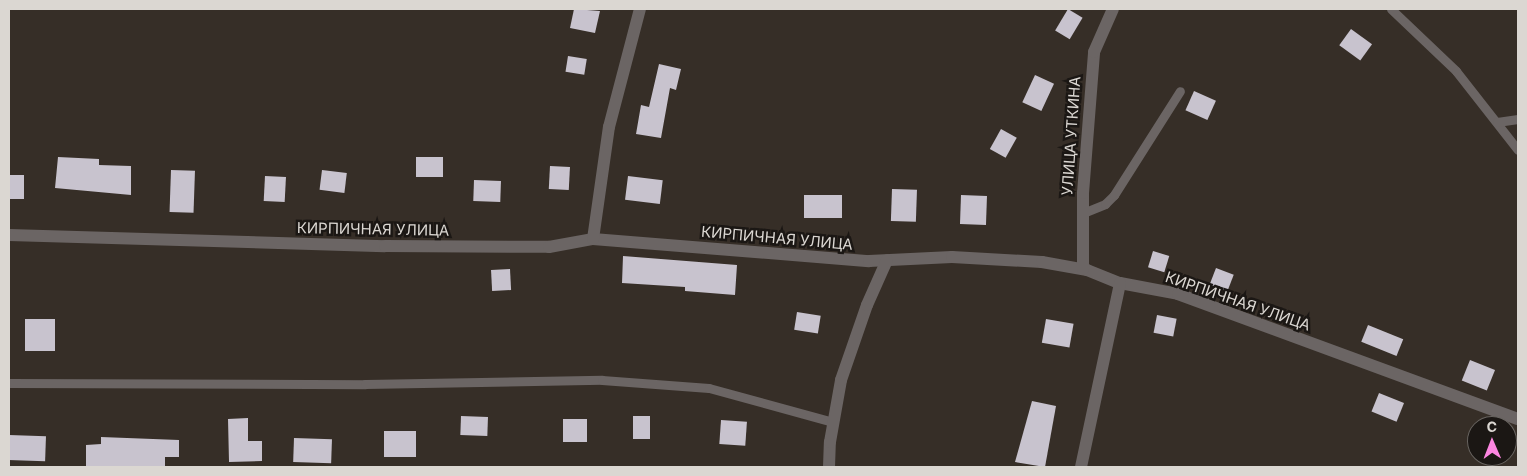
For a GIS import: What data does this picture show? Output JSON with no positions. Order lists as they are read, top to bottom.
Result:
{
  "streets": {
    "street": ["УЛИЦА УТКИНА", "КИРПИЧНАЯ УЛИЦА"]
  },
  "crossings": [
    ["УЛИЦА УТКИНА", "КИРПИЧНАЯ УЛИЦА"]
  ],
  "north": "top"
}
